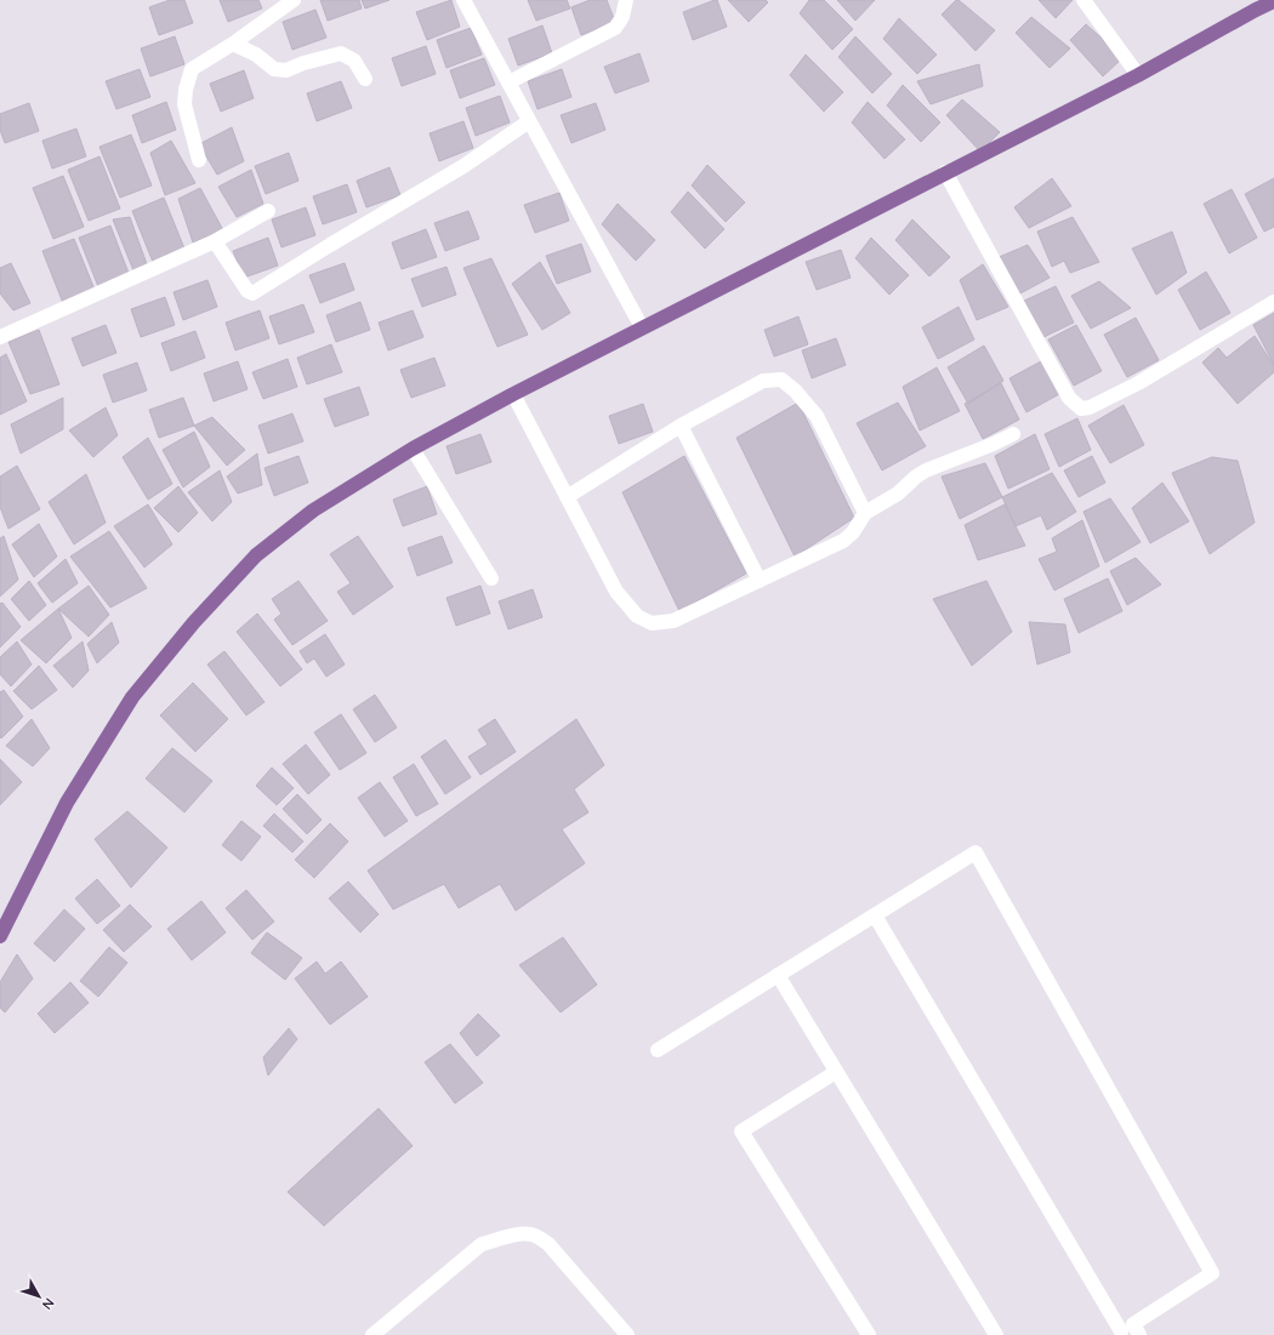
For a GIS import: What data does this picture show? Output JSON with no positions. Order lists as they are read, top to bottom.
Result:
{
  "north": "bottom right"
}
